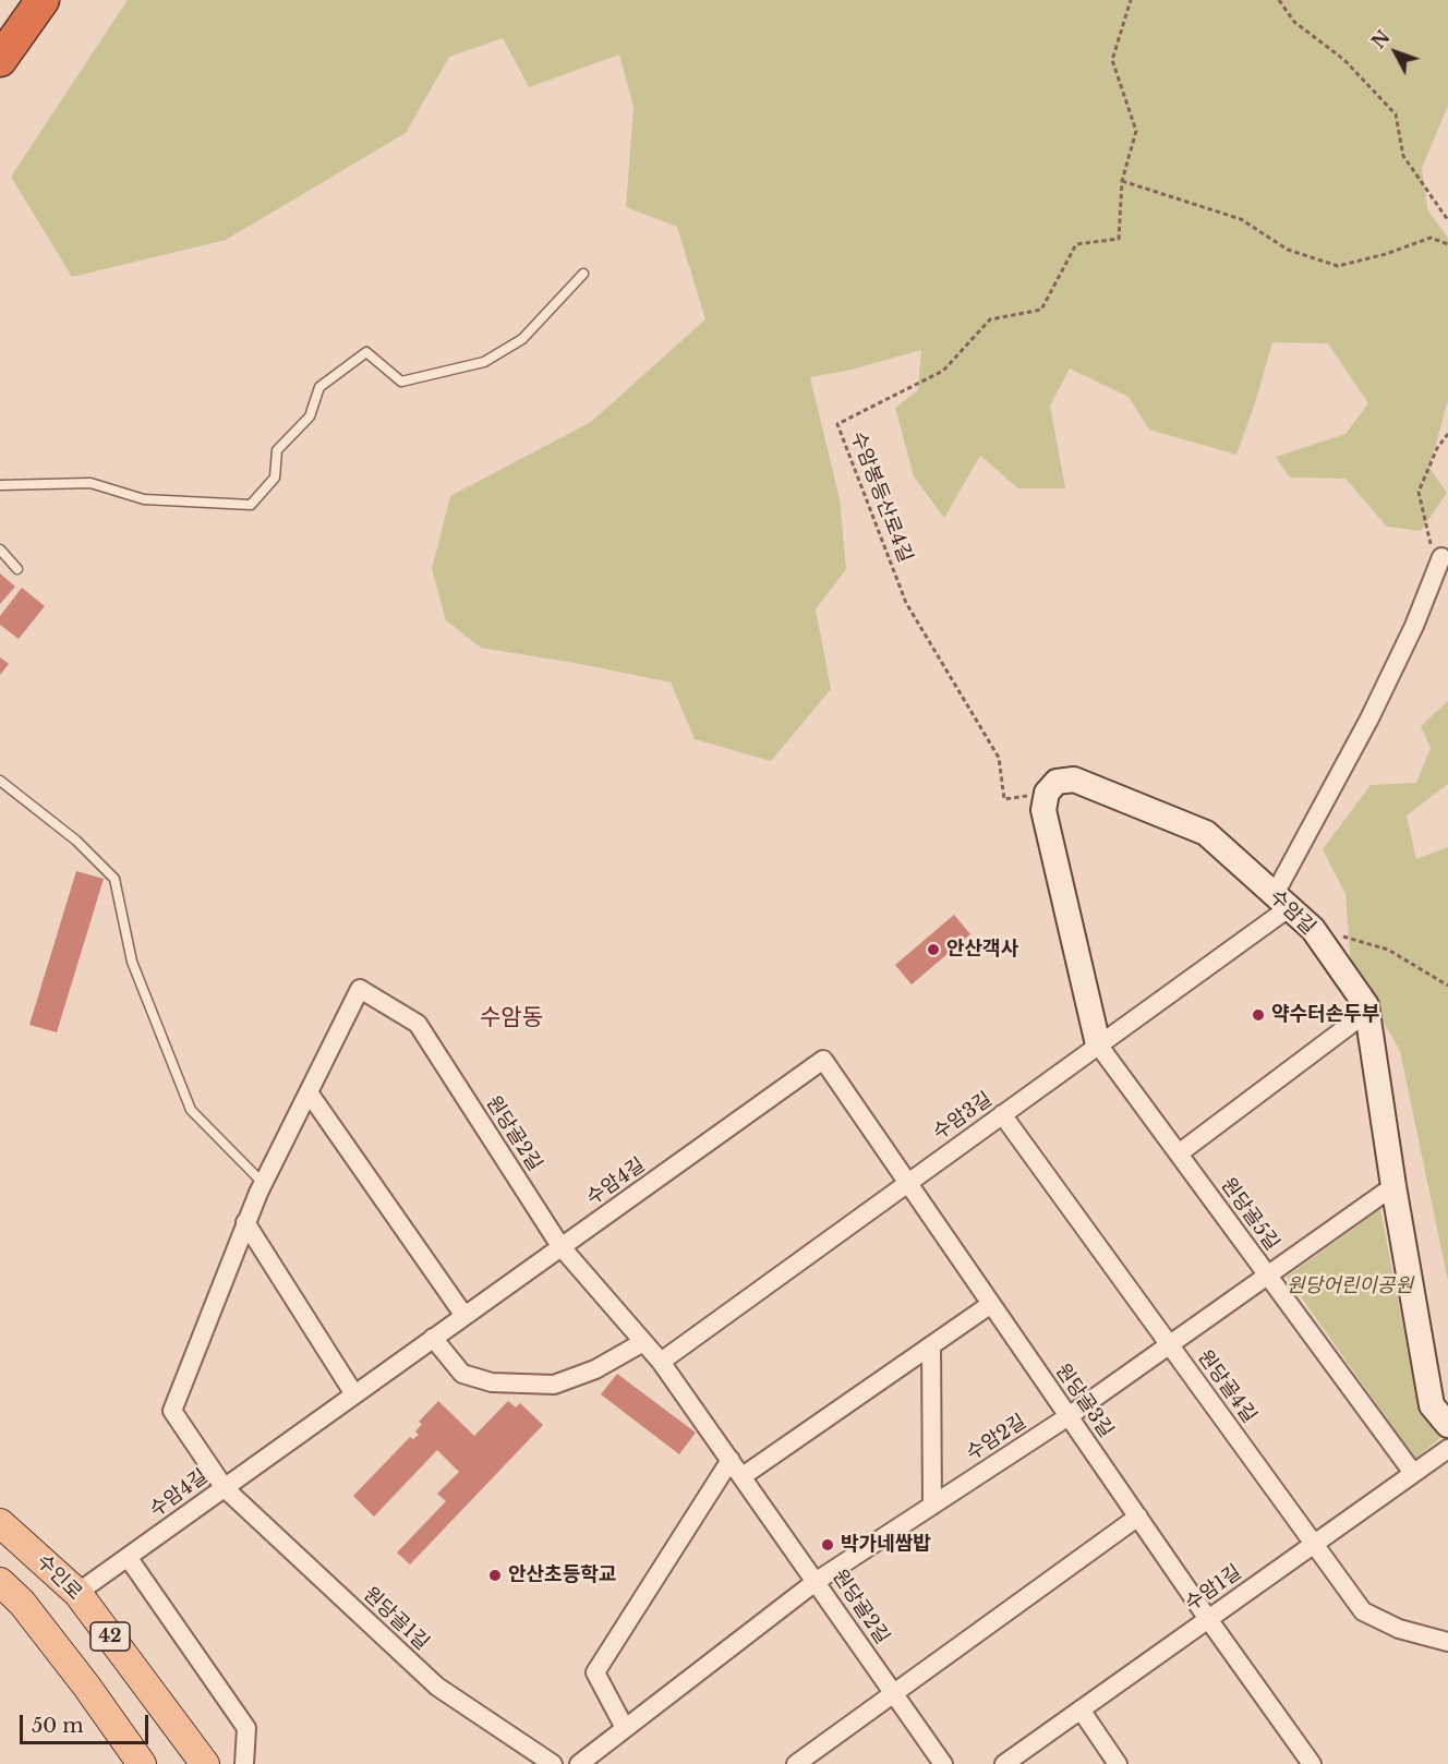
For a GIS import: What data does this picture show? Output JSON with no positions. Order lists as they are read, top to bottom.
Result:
{
  "streets": {
    "main road": ["수인로", "42"],
    "street": [
      "수암길",
      "수암3길",
      "원당골2길",
      "수암4길",
      "원당골5길",
      "원당골4길",
      "원당골3길",
      "수암2길",
      "수암1길",
      "원당골1길"
    ],
    "path": ["수암봉등산로4길"]
  },
  "crossings": [
    ["수암봉등산로4길", "수암길"],
    ["수암길", "수암3길"],
    ["수암길", "수암2길"],
    ["수암3길", "원당골2길"],
    ["수암3길", "원당골5길"],
    ["수암3길", "원당골4길"],
    ["수암3길", "원당골3길"],
    ["원당골2길", "수암4길"],
    ["원당골2길", "수암2길"],
    ["원당골2길", "원당골1길"],
    ["수암4길", "원당골3길"],
    ["수암4길", "수인로"],
    ["수암4길", "원당골1길"],
    ["원당골5길", "수암2길"],
    ["원당골5길", "수암1길"],
    ["원당골4길", "수암2길"],
    ["원당골4길", "수암1길"],
    ["원당골3길", "수암2길"],
    ["원당골3길", "수암1길"]
  ],
  "districts": ["수암동"],
  "parks": ["원당어린이공원"],
  "places": [
    "안산객사",
    "약수터손두부",
    "박가네쌈밥",
    "안산초등학교"
  ],
  "scale_bar": "50 m",
  "north": "top left"
}
